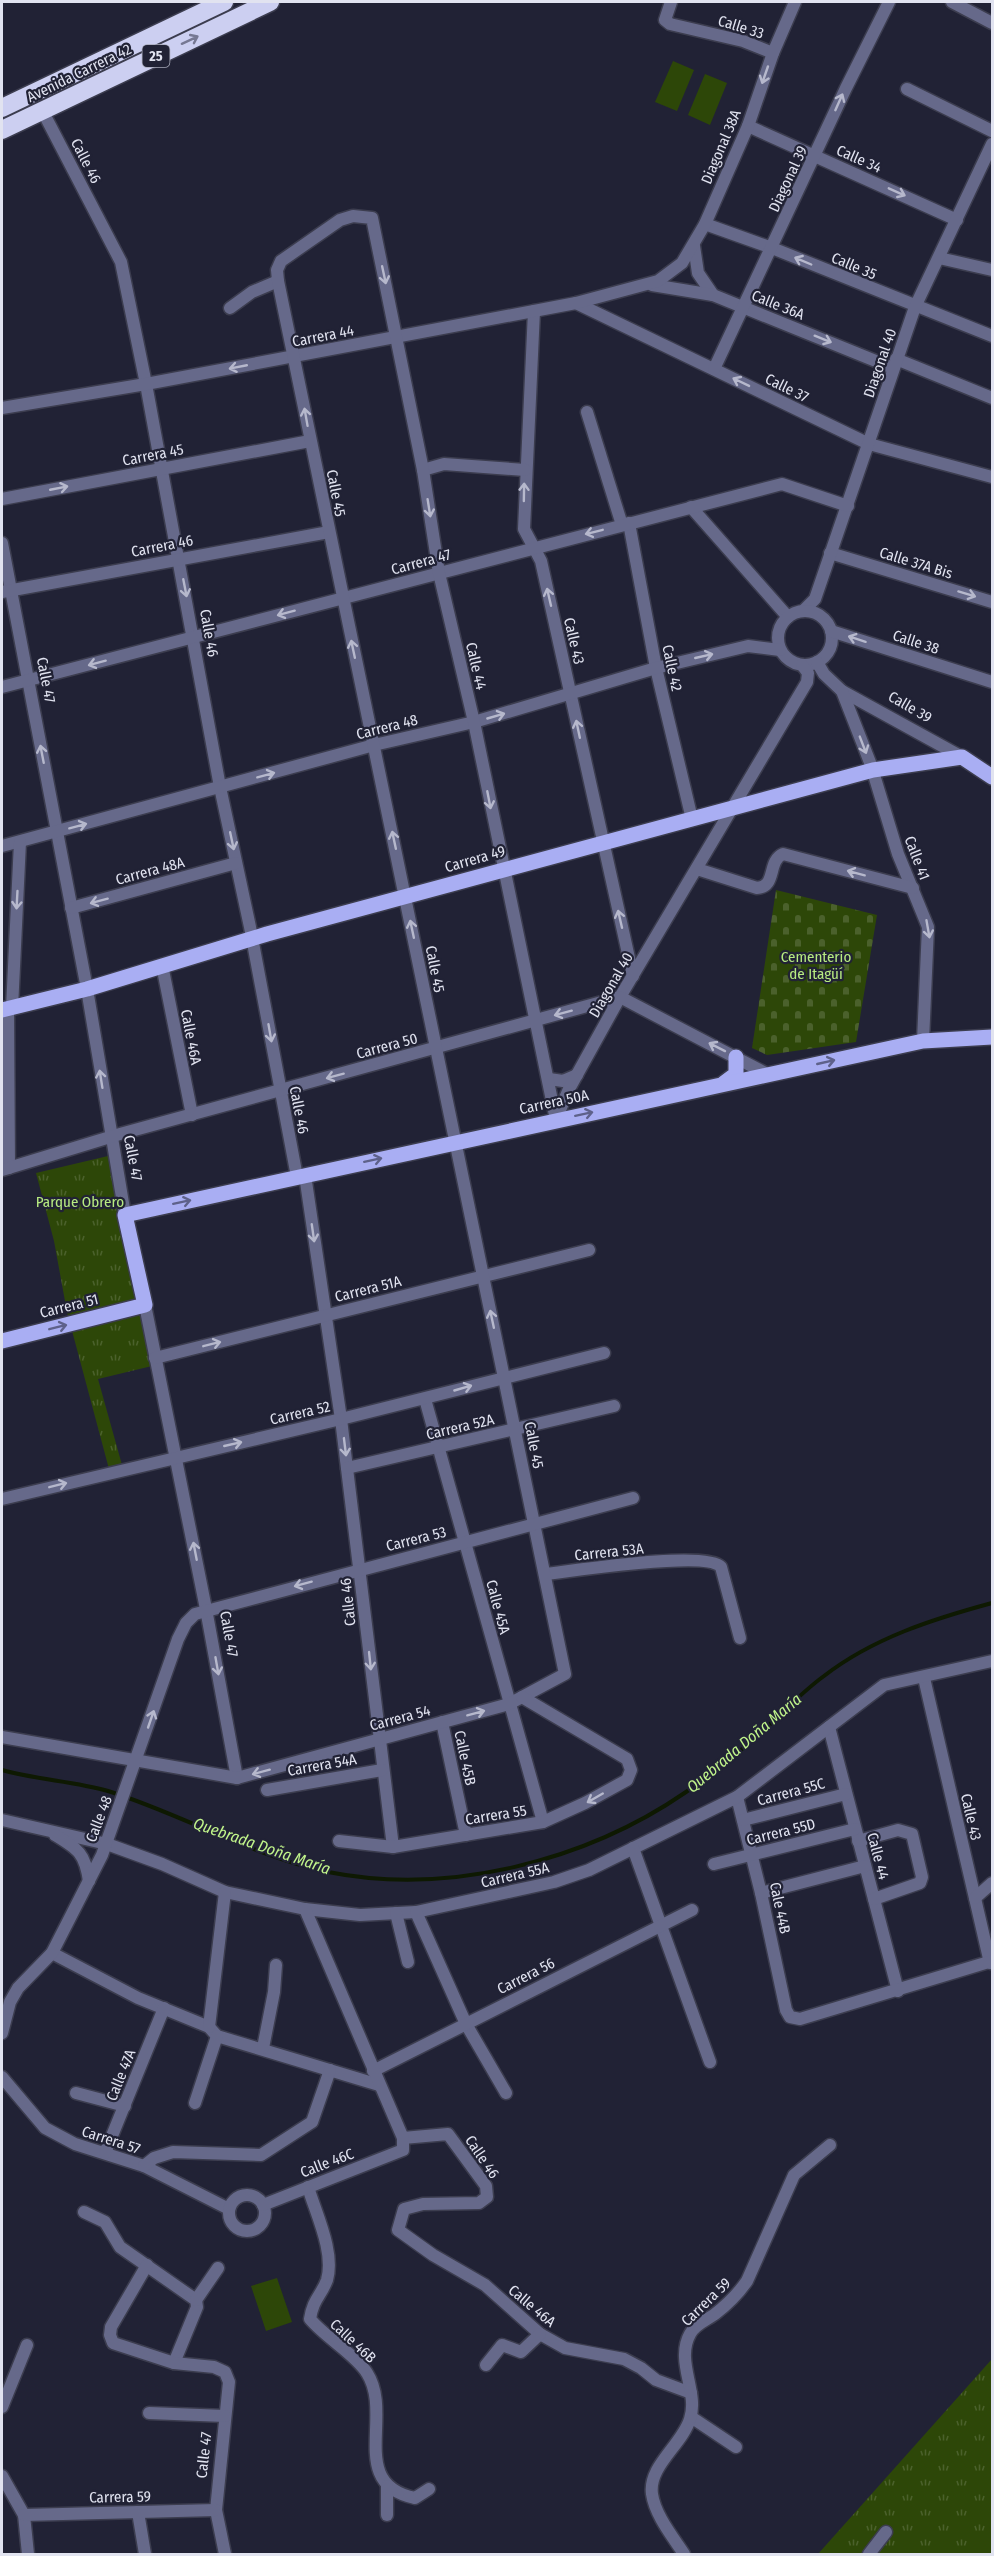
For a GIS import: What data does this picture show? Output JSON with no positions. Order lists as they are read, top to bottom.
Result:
{
  "streets": {
    "highway": ["25", "Avenida Carrera 42"],
    "main road": [
      "Calle 47",
      "Calle 39",
      "Carrera 49",
      "Carrera 50A",
      "Carrera 51"
    ],
    "street": [
      "Calle 33",
      "Diagonal 38A",
      "Calle 34",
      "Calle 46",
      "Diagonal 39",
      "Calle 35",
      "Calle 36A",
      "Carrera 44",
      "Diagonal 40",
      "Calle 37",
      "Carrera 45",
      "Calle 45",
      "Carrera 46",
      "Carrera 47",
      "Calle 37A Bis",
      "Calle 43",
      "Calle 38",
      "Calle 44",
      "Calle 42",
      "Carrera 48",
      "Calle 41",
      "Carrera 48A",
      "Calle 46A",
      "Carrera 50",
      "Carrera 51A",
      "Carrera 52",
      "Carrera 52A",
      "Carrera 53",
      "Carrera 53A",
      "Calle 45A",
      "Carrera 54",
      "Calle 45B",
      "Carrera 54A",
      "Carrera 55C",
      "Carrera 55",
      "Calle 48",
      "Carrera 55D",
      "Carrera 55A",
      "Cale 44B",
      "Carrera 56",
      "Calle 47A",
      "Carrera 57",
      "Calle 46C",
      "Carrera 59",
      "Calle 46B"
    ]
  },
  "crossings": [
    ["Calle 33", "Diagonal 38A"],
    ["Avenida Carrera 42", "Calle 46"],
    ["Diagonal 38A", "Calle 34"],
    ["Diagonal 38A", "Calle 35"],
    ["Diagonal 38A", "Calle 36A"],
    ["Diagonal 38A", "Carrera 44"],
    ["Calle 34", "Diagonal 39"],
    ["Calle 34", "Diagonal 40"],
    ["Calle 46", "Carrera 44"],
    ["Calle 46", "Carrera 45"],
    ["Calle 46", "Carrera 46"],
    ["Calle 46", "Carrera 47"],
    ["Calle 46", "Carrera 48"],
    ["Calle 46", "Carrera 49"],
    ["Calle 46", "Carrera 48A"],
    ["Calle 46", "Calle 46A"],
    ["Calle 46", "Carrera 50"],
    ["Calle 46", "Carrera 50A"],
    ["Calle 46", "Carrera 51A"],
    ["Calle 46", "Carrera 52"],
    ["Calle 46", "Carrera 52A"],
    ["Calle 46", "Carrera 53"],
    ["Calle 46", "Carrera 54"],
    ["Calle 46", "Carrera 54A"],
    ["Calle 46", "Carrera 55"],
    ["Calle 46", "Calle 46C"],
    ["Diagonal 39", "Calle 35"],
    ["Diagonal 39", "Calle 36A"],
    ["Diagonal 39", "Calle 37"],
    ["Calle 35", "Diagonal 40"],
    ["Calle 36A", "Carrera 44"],
    ["Calle 36A", "Diagonal 40"],
    ["Carrera 44", "Calle 37"],
    ["Carrera 44", "Calle 45"],
    ["Carrera 44", "Calle 43"],
    ["Carrera 44", "Calle 44"],
    ["Diagonal 40", "Calle 37"],
    ["Diagonal 40", "Carrera 47"],
    ["Diagonal 40", "Calle 37A Bis"],
    ["Diagonal 40", "Calle 43"],
    ["Diagonal 40", "Calle 38"],
    ["Diagonal 40", "Calle 44"],
    ["Diagonal 40", "Calle 39"],
    ["Diagonal 40", "Carrera 48"],
    ["Diagonal 40", "Carrera 49"],
    ["Diagonal 40", "Carrera 50"],
    ["Diagonal 40", "Carrera 50A"],
    ["Carrera 45", "Calle 45"],
    ["Calle 45", "Carrera 46"],
    ["Calle 45", "Carrera 47"],
    ["Calle 45", "Calle 44"],
    ["Calle 45", "Carrera 48"],
    ["Calle 45", "Carrera 49"],
    ["Calle 45", "Carrera 50"],
    ["Calle 45", "Carrera 50A"],
    ["Calle 45", "Carrera 51A"],
    ["Calle 45", "Carrera 52"],
    ["Calle 45", "Carrera 52A"],
    ["Calle 45", "Carrera 53"],
    ["Calle 45", "Carrera 53A"],
    ["Calle 45", "Carrera 54"],
    ["Carrera 46", "Calle 47"],
    ["Carrera 47", "Calle 43"],
    ["Carrera 47", "Calle 44"],
    ["Carrera 47", "Calle 42"],
    ["Carrera 47", "Calle 47"],
    ["Calle 43", "Carrera 48"],
    ["Calle 43", "Carrera 49"],
    ["Calle 43", "Carrera 55A"],
    ["Calle 38", "Calle 39"],
    ["Calle 38", "Carrera 48"],
    ["Calle 44", "Carrera 48"],
    ["Calle 44", "Carrera 49"],
    ["Calle 44", "Carrera 50"],
    ["Calle 44", "Carrera 50A"],
    ["Calle 44", "Carrera 55C"],
    ["Calle 44", "Carrera 55D"],
    ["Calle 44", "Carrera 55A"],
    ["Calle 44", "Cale 44B"],
    ["Calle 42", "Carrera 48"],
    ["Calle 42", "Carrera 49"],
    ["Calle 47", "Carrera 48"],
    ["Calle 47", "Carrera 49"],
    ["Calle 47", "Carrera 48A"],
    ["Calle 47", "Carrera 50"],
    ["Calle 47", "Carrera 50A"],
    ["Calle 47", "Carrera 51A"],
    ["Calle 47", "Carrera 51"],
    ["Calle 47", "Carrera 52"],
    ["Calle 47", "Carrera 53"],
    ["Calle 47", "Carrera 54"],
    ["Calle 47", "Calle 48"],
    ["Calle 47", "Carrera 59"],
    ["Calle 39", "Carrera 48"],
    ["Calle 39", "Calle 41"],
    ["Calle 39", "Carrera 49"],
    ["Calle 41", "Carrera 49"],
    ["Calle 41", "Carrera 50A"],
    ["Carrera 49", "Calle 46A"],
    ["Calle 46A", "Carrera 50"],
    ["Calle 46A", "Carrera 59"],
    ["Carrera 52", "Calle 45A"],
    ["Carrera 52A", "Calle 45A"],
    ["Carrera 53", "Calle 45A"],
    ["Carrera 53", "Calle 48"],
    ["Calle 45A", "Carrera 54"],
    ["Calle 45A", "Carrera 55"],
    ["Carrera 54", "Calle 45B"],
    ["Carrera 54", "Carrera 55"],
    ["Calle 45B", "Carrera 55"],
    ["Carrera 55C", "Cale 44B"],
    ["Calle 48", "Carrera 55A"],
    ["Carrera 55D", "Cale 44B"],
    ["Carrera 55A", "Cale 44B"],
    ["Calle 47A", "Carrera 57"],
    ["Carrera 57", "Calle 46C"],
    ["Calle 46C", "Calle 46B"]
  ],
  "one_way": [
    "Diagonal 39",
    "Calle 35",
    "Calle 36A",
    "Calle 37",
    "Carrera 45",
    "Calle 45",
    "Carrera 47",
    "Calle 37A Bis",
    "Calle 43",
    "Calle 38",
    "Carrera 48",
    "Calle 41",
    "Carrera 48A",
    "Carrera 50",
    "Carrera 50A",
    "Carrera 51A",
    "Carrera 51",
    "Carrera 52",
    "Carrera 53"
  ],
  "water": ["Quebrada Doña María"],
  "parks": ["Cementerio de Itagüí", "Parque Obrero"]
}
